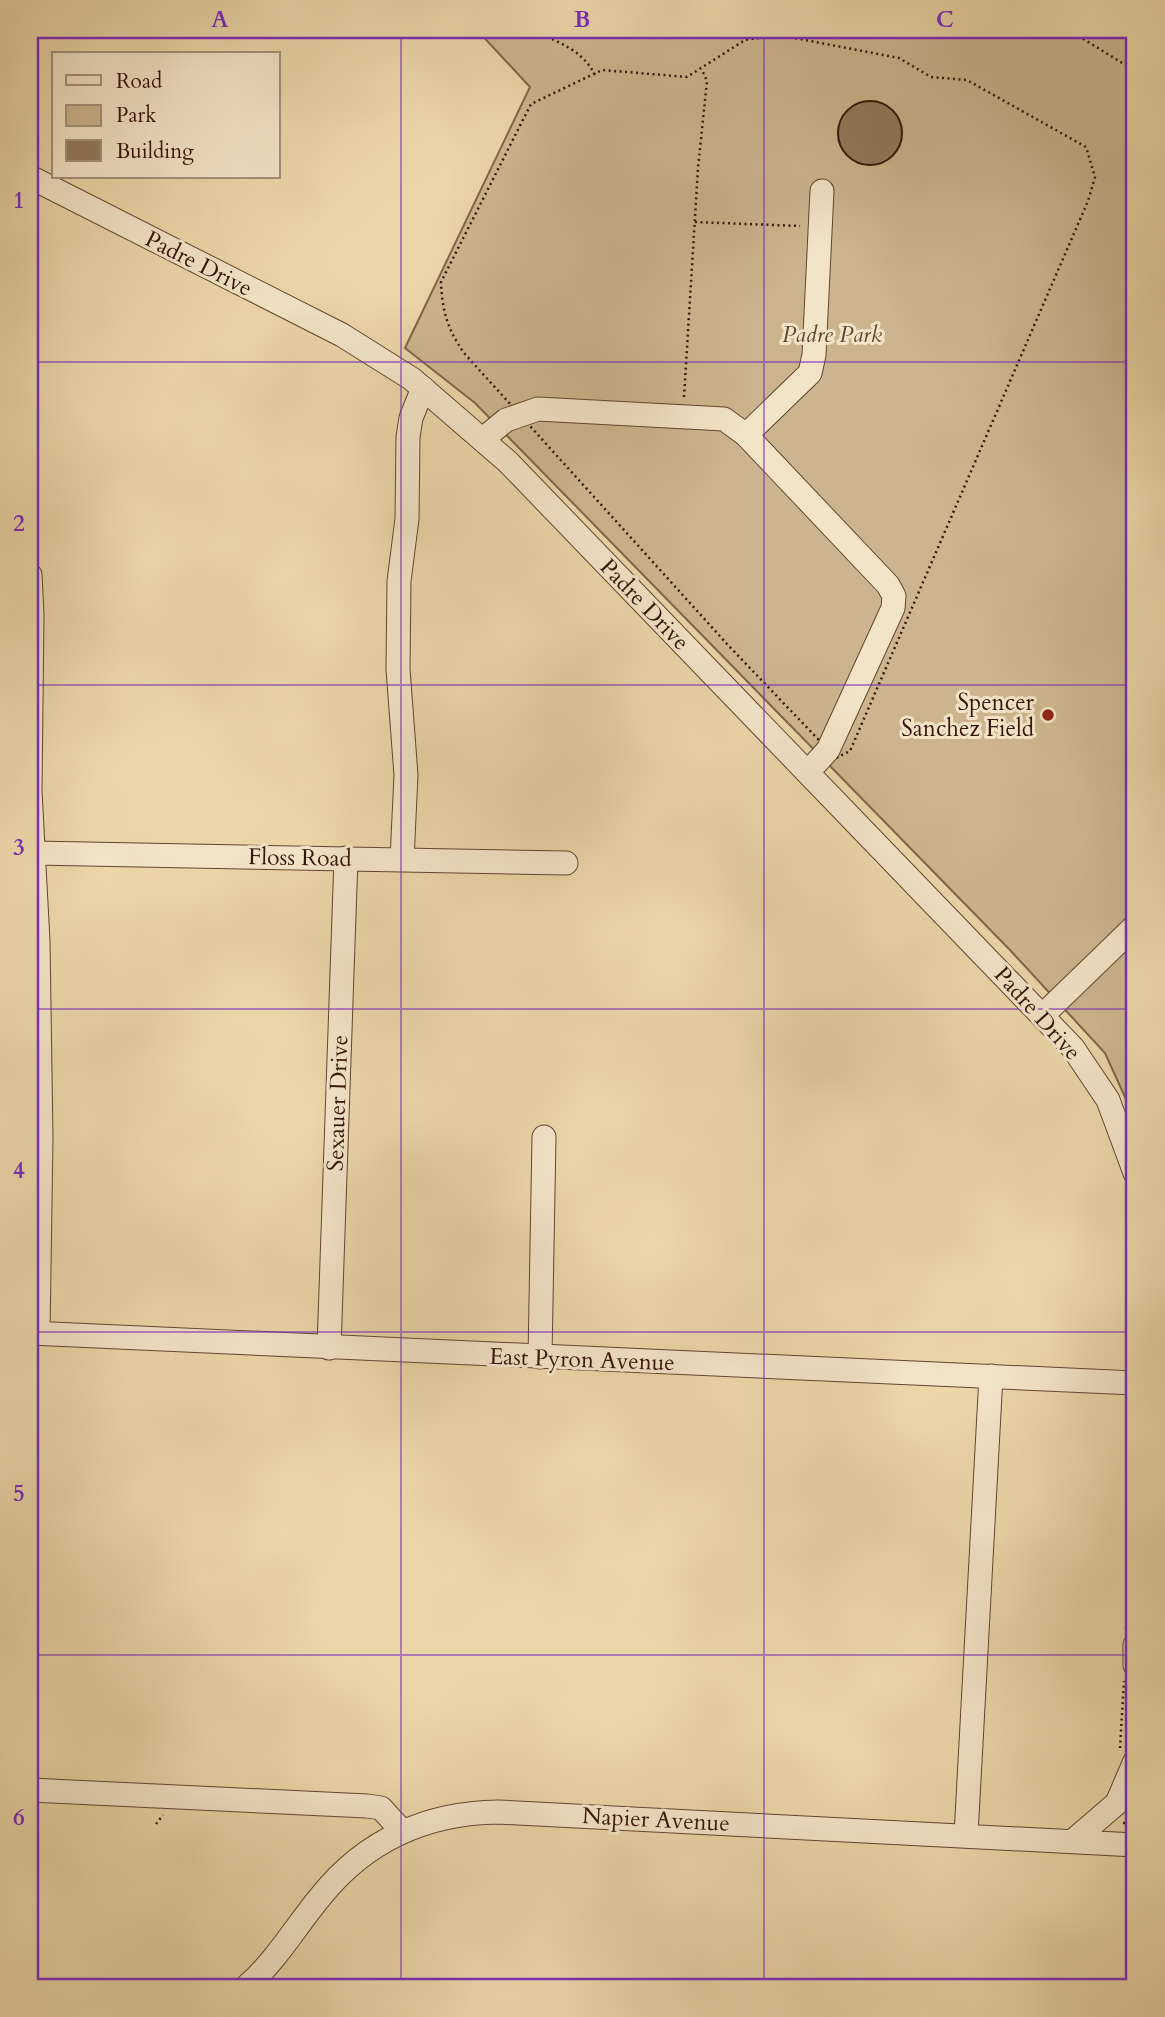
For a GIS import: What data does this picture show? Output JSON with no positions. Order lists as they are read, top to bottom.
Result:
{
  "streets": {
    "street": [
      "Padre Drive",
      "Floss Road",
      "Sexauer Drive",
      "East Pyron Avenue",
      "Napier Avenue"
    ]
  },
  "crossings": [
    ["Floss Road", "Sexauer Drive"],
    ["Sexauer Drive", "East Pyron Avenue"]
  ],
  "parks": ["Padre Park"],
  "places": ["Spencer Sanchez Field"],
  "legend": ["Road", "Park", "Building"],
  "grid": {
    "columns": ["A", "B", "C"],
    "rows": [
      "1",
      "2",
      "3",
      "4",
      "5",
      "6"
    ]
  }
}
